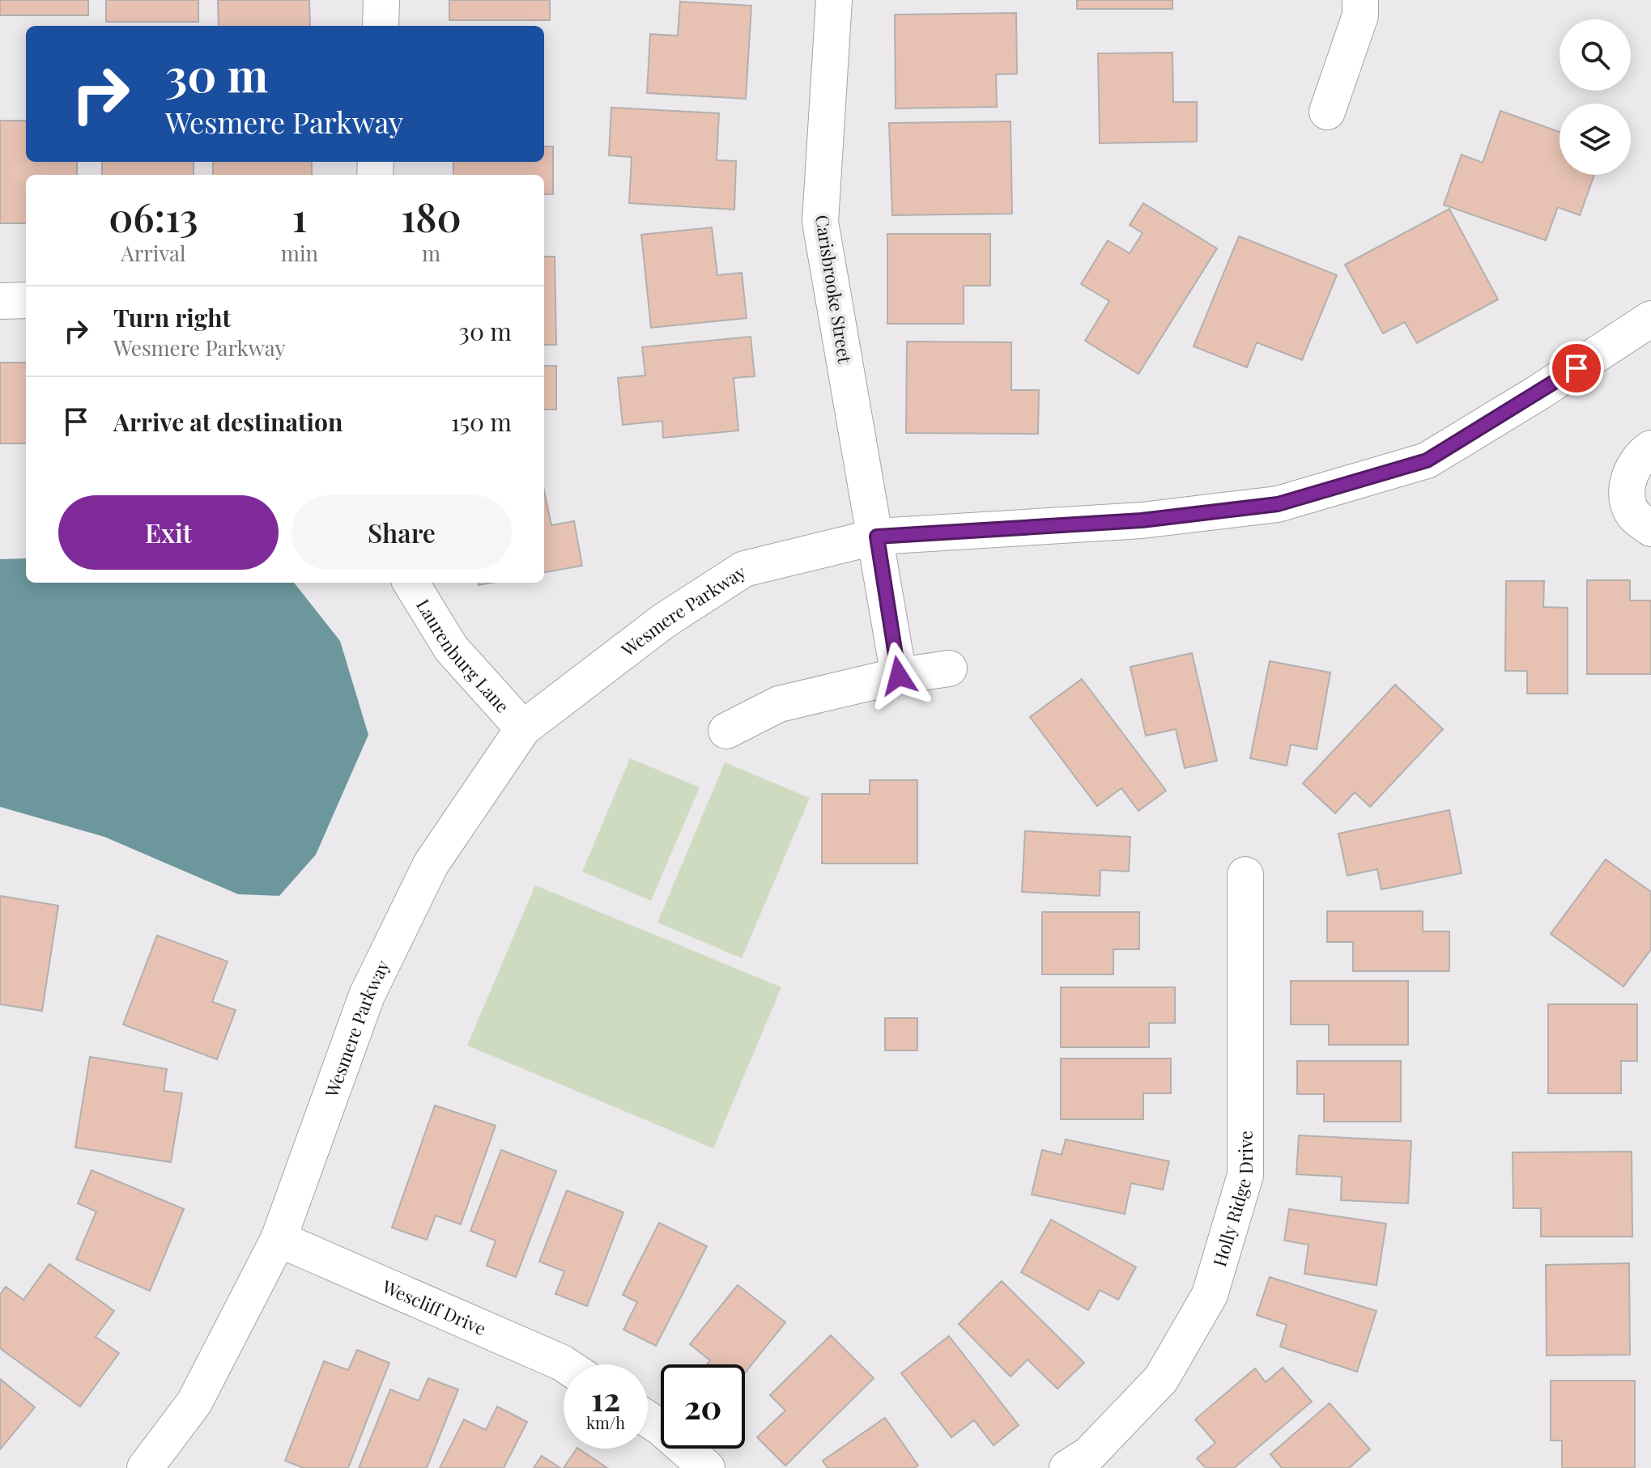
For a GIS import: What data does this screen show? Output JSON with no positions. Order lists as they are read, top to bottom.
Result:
{
  "streets": {
    "street": [
      "Carisbrooke Street",
      "Wesmere Parkway",
      "Laurenburg Lane",
      "Holly Ridge Drive",
      "Wescliff Drive"
    ]
  },
  "crossings": [
    ["Carisbrooke Street", "Wesmere Parkway"],
    ["Wesmere Parkway", "Laurenburg Lane"],
    ["Wesmere Parkway", "Wescliff Drive"]
  ],
  "page": {
    "turn": ["30 m", "Wesmere Parkway"],
    "eta": [
      "06:13",
      "Arrival",
      "1",
      "min",
      "180",
      "m"
    ],
    "list": [
      {
        "name": "Turn right",
        "note": "Wesmere Parkway",
        "value": "30 m"
      },
      {
        "name": "Arrive at destination",
        "value": "150 m"
      }
    ],
    "buttons": ["Exit", "Share"],
    "speed": "12 km/h",
    "limit": "20"
  }
}
